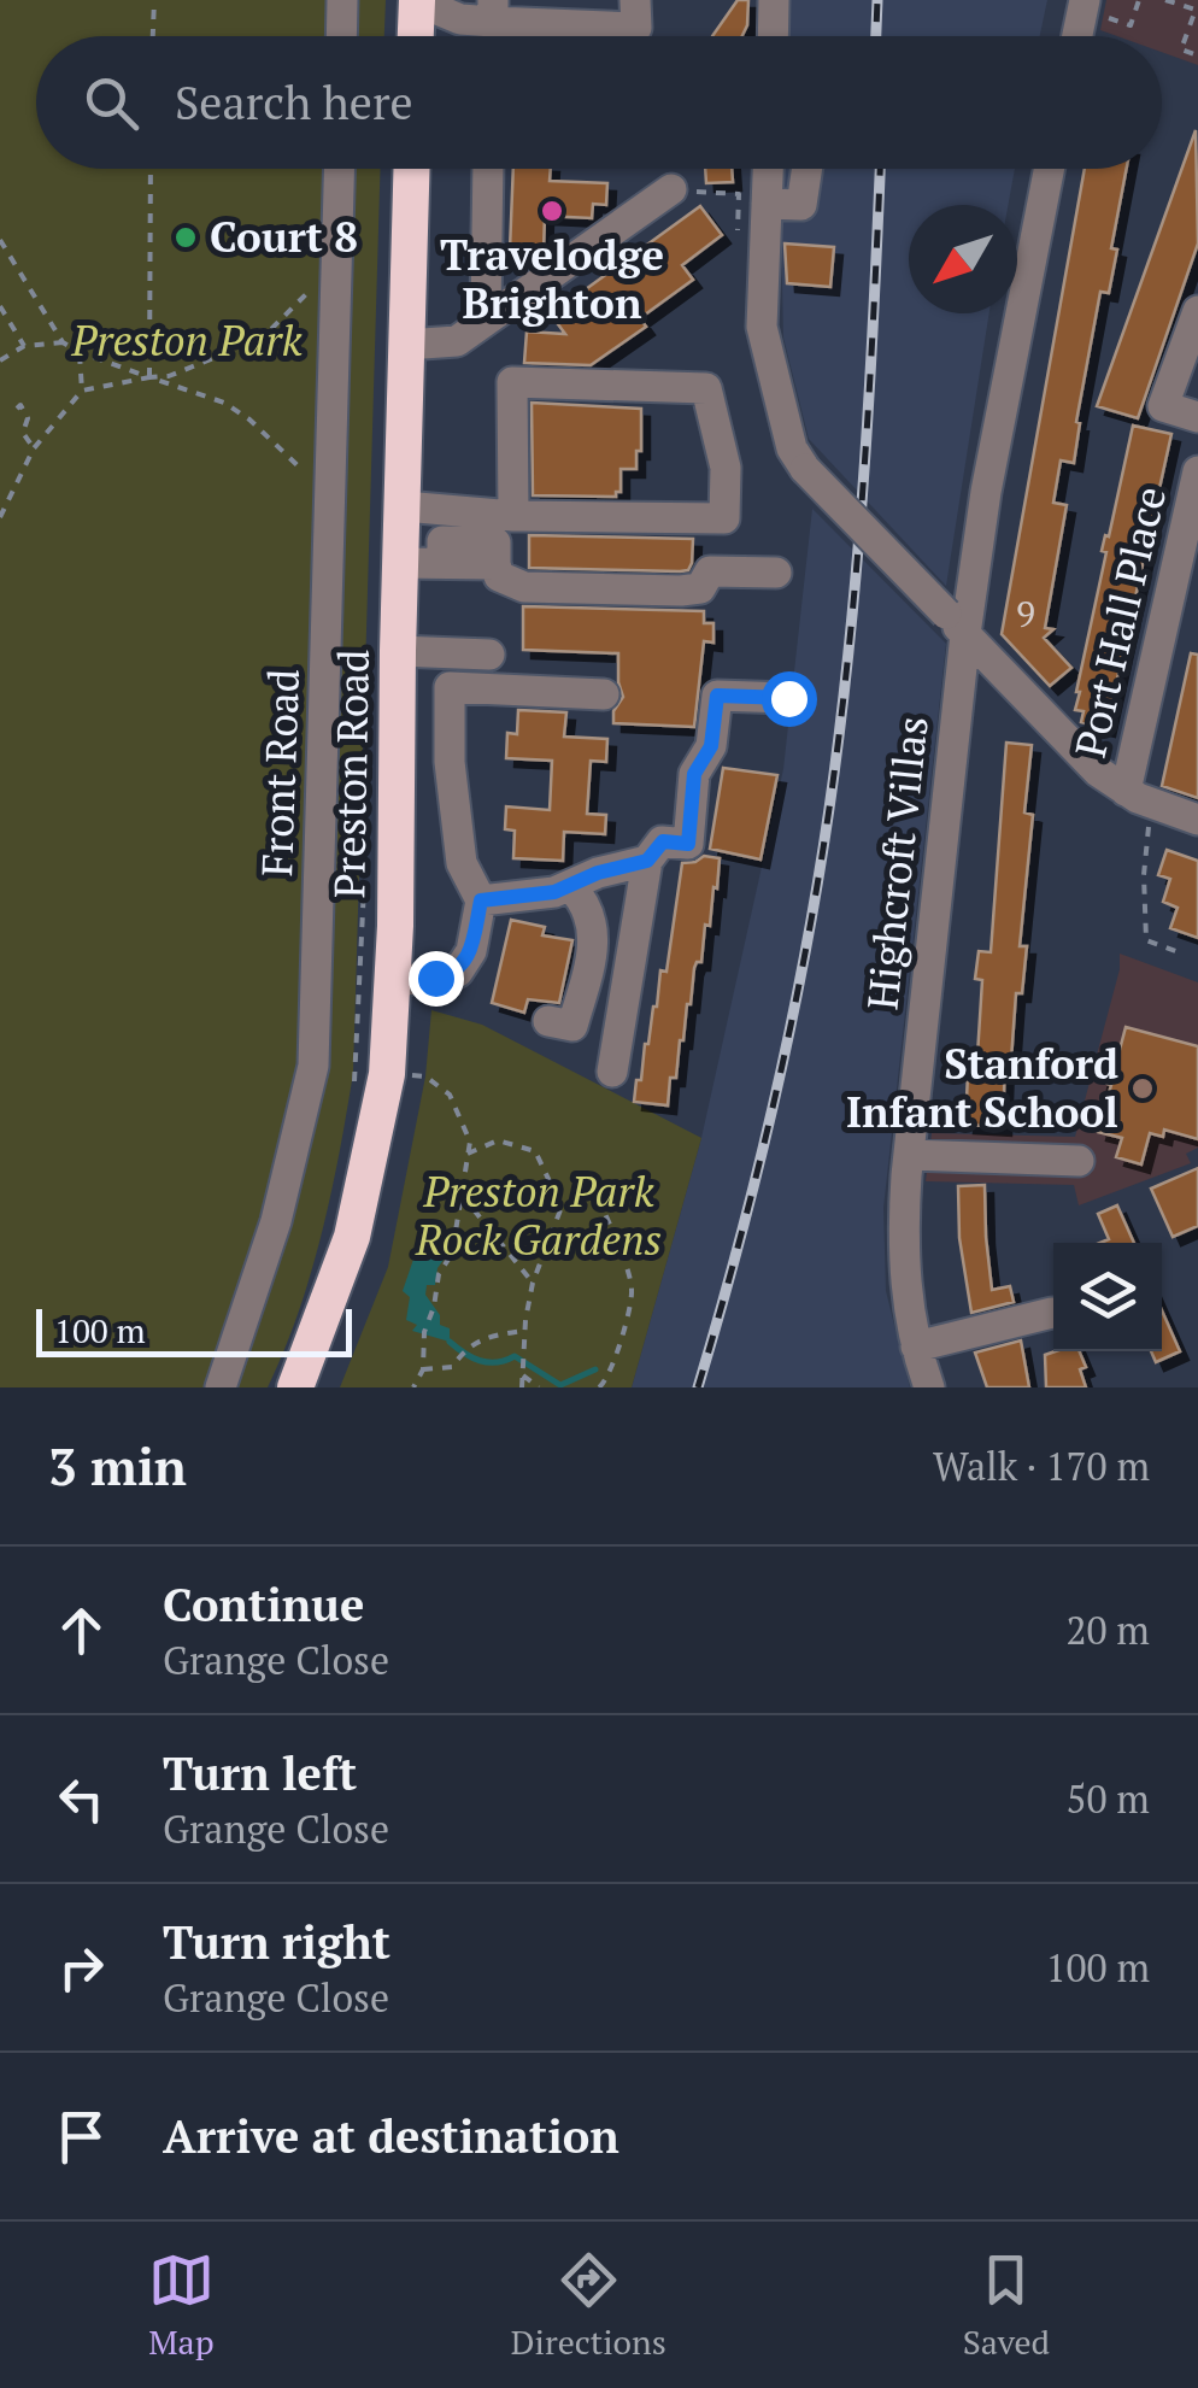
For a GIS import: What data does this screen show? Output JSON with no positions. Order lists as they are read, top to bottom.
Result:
{
  "streets": {
    "highway": ["Preston Road"],
    "street": ["Port Hall Place", "Front Road", "Highcroft Villas"]
  },
  "parks": ["Preston Park", "Preston Park Rock Gardens"],
  "places": ["Travelodge Brighton", "Court 8", "Stanford Infant School"],
  "house_numbers": ["9"],
  "scale_bar": "100 m",
  "north": "bottom left",
  "page": {
    "search": "Search here",
    "scale": "100 m",
    "heading": ["3 min", "Walk · 170 m"],
    "list": [
      ["Continue", "Grange Close", "20 m"],
      ["Turn left", "Grange Close", "50 m"],
      ["Turn right", "Grange Close", "100 m"],
      "Arrive at destination"
    ],
    "nav": ["Map", "Directions", "Saved"]
  }
}
